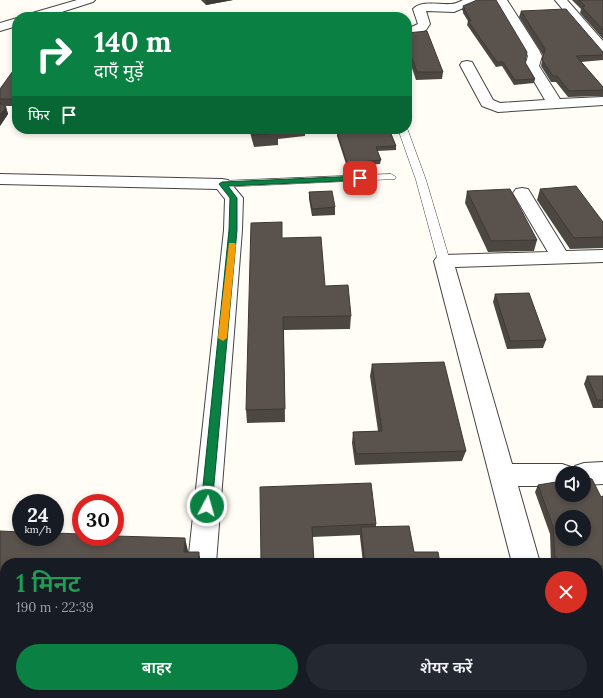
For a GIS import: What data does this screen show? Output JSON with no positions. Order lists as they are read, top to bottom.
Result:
{
  "page": {
    "turn": ["140 m", "दाएँ मुड़ें"],
    "then": "फिर",
    "speed": "24 km/h",
    "limit": "30",
    "heading": ["1 मिनट", "190 m · 22:39"],
    "buttons": ["बाहर", "शेयर करें"]
  }
}
